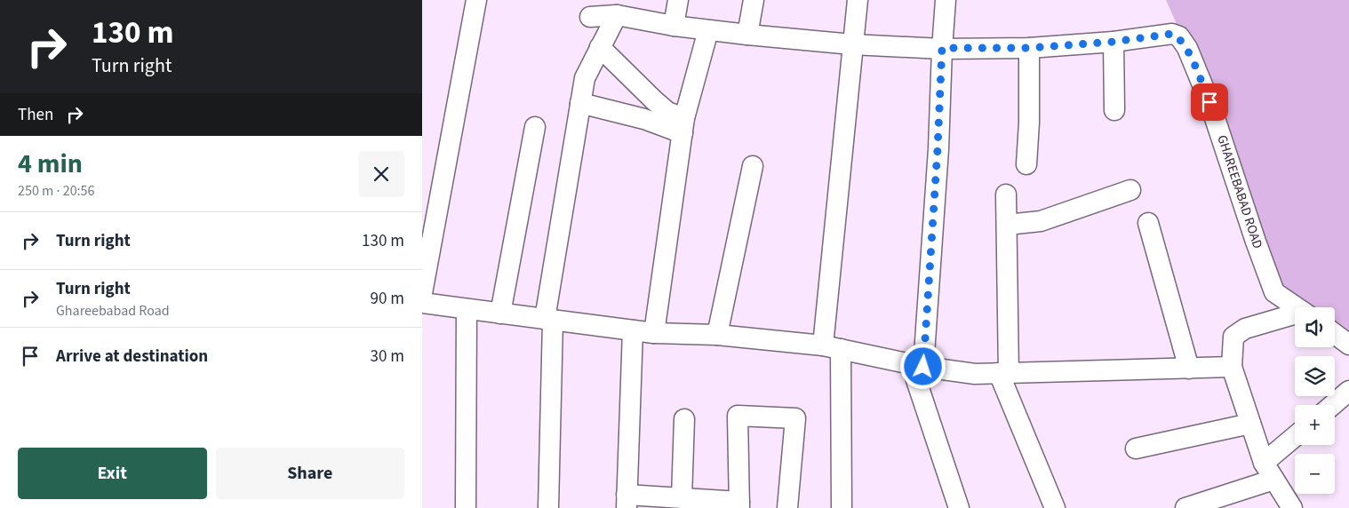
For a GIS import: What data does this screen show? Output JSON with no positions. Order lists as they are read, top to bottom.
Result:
{
  "streets": {
    "street": ["GHAREEBABAD ROAD"]
  },
  "page": {
    "turn": ["130 m", "Turn right"],
    "then": "Then",
    "heading": ["4 min", "250 m · 20:56"],
    "list": [
      {
        "name": "Turn right",
        "value": "130 m"
      },
      {
        "name": "Turn right",
        "note": "Ghareebabad Road",
        "value": "90 m"
      },
      {
        "name": "Arrive at destination",
        "value": "30 m"
      }
    ],
    "map_buttons": ["+", "−"],
    "buttons": ["Exit", "Share"]
  }
}
